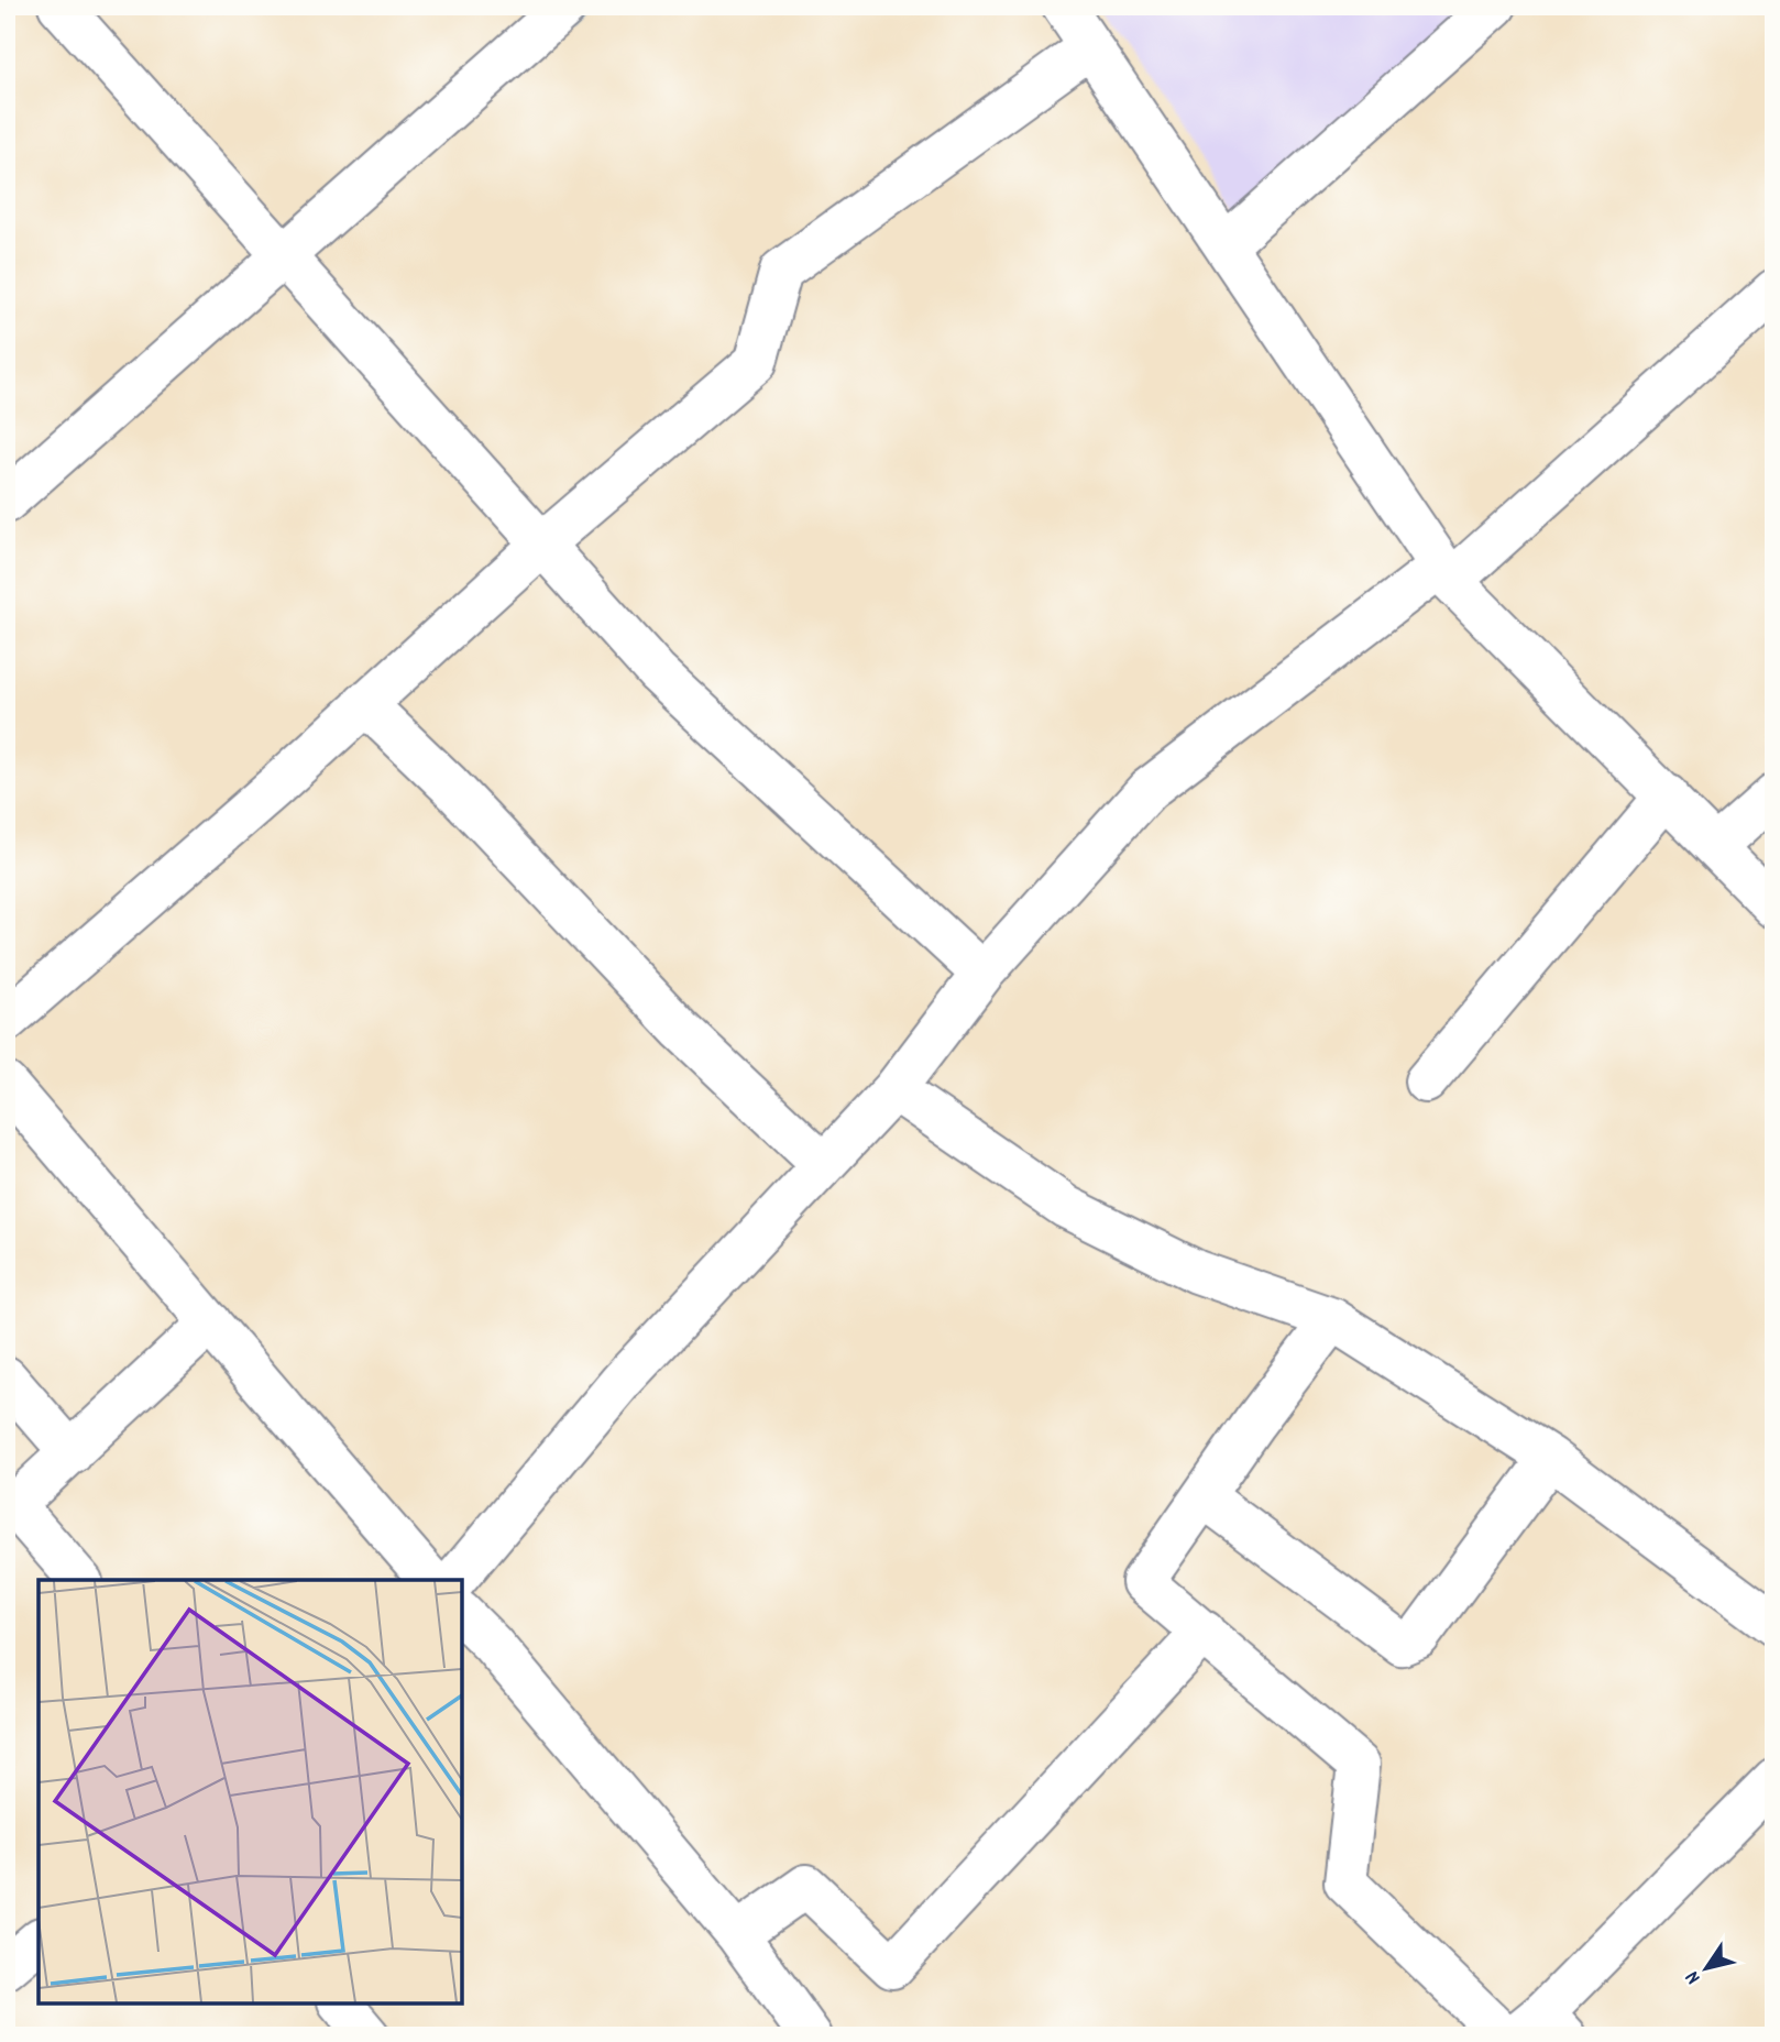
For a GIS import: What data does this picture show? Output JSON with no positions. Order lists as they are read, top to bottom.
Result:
{
  "north": "bottom left"
}
